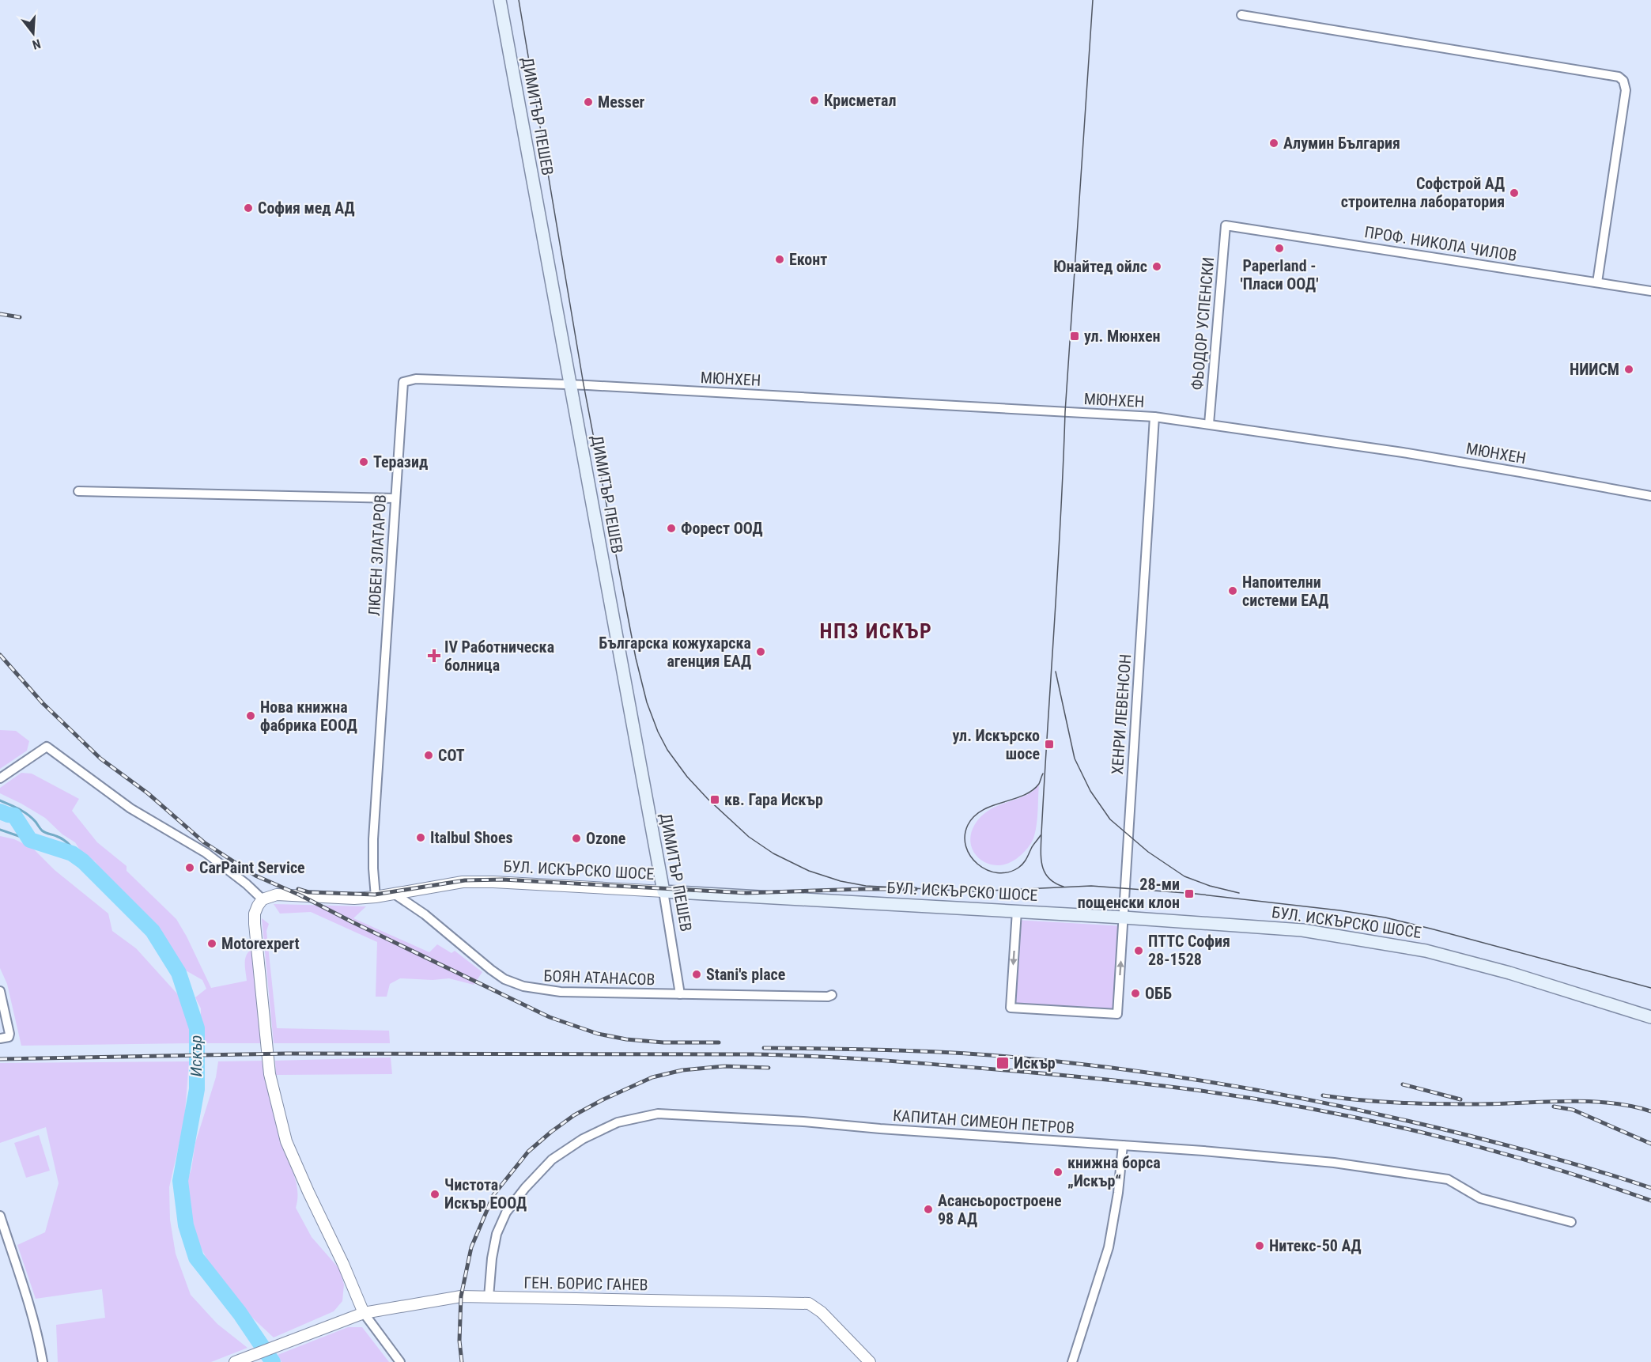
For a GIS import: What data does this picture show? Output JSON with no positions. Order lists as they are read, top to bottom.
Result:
{
  "streets": {
    "main road": ["ДИМИТЪР ПЕШЕВ", "БУЛ. ИСКЪРСКО ШОСЕ"],
    "street": [
      "ПРОФ. НИКОЛА ЧИЛОВ",
      "ФЬОДОР УСПЕНСКИ",
      "МЮНХЕН",
      "ЛЮБЕН ЗЛАТАРОВ",
      "ХЕНРИ ЛЕВЕНСОН",
      "БОЯН АТАНАСОВ",
      "КАПИТАН СИМЕОН ПЕТРОВ",
      "ГЕН. БОРИС ГАНЕВ"
    ]
  },
  "crossings": [
    ["ДИМИТЪР ПЕШЕВ", "МЮНХЕН"],
    ["ДИМИТЪР ПЕШЕВ", "ЛЮБЕН ЗЛАТАРОВ"],
    ["ДИМИТЪР ПЕШЕВ", "БУЛ. ИСКЪРСКО ШОСЕ"],
    ["ДИМИТЪР ПЕШЕВ", "БОЯН АТАНАСОВ"],
    ["ПРОФ. НИКОЛА ЧИЛОВ", "ФЬОДОР УСПЕНСКИ"],
    ["ФЬОДОР УСПЕНСКИ", "МЮНХЕН"],
    ["МЮНХЕН", "ЛЮБЕН ЗЛАТАРОВ"],
    ["МЮНХЕН", "ХЕНРИ ЛЕВЕНСОН"],
    ["ЛЮБЕН ЗЛАТАРОВ", "БУЛ. ИСКЪРСКО ШОСЕ"],
    ["ХЕНРИ ЛЕВЕНСОН", "БУЛ. ИСКЪРСКО ШОСЕ"],
    ["БУЛ. ИСКЪРСКО ШОСЕ", "БОЯН АТАНАСОВ"],
    ["КАПИТАН СИМЕОН ПЕТРОВ", "ГЕН. БОРИС ГАНЕВ"]
  ],
  "districts": ["НПЗ ИСКЪР"],
  "water": ["Искър"],
  "places": {
    "other": [
      "Крисметал",
      "Messer",
      "Алумин България",
      "Софстрой АД строителна лаборатория",
      "София мед АД",
      "Paperland - 'Пласи ООД'",
      "Еконт",
      "Юнайтед ойлс",
      "НИИСМ",
      "Теразид",
      "Форест ООД",
      "Напоителни системи ЕАД",
      "Българска кожухарска агенция ЕАД",
      "Нова книжна фабрика ЕООД",
      "СОТ",
      "Italbul Shoes",
      "Ozone",
      "CarPaint Service",
      "Motorexpert",
      "ПТТС София 28-1528",
      "Stani's place",
      "ОББ",
      "книжна борса „Искър“",
      "Чистота Искър ЕООД",
      "Асансьоростроене 98 АД",
      "Нитекс-50 АД"
    ],
    "transit": [
      "ул. Мюнхен",
      "ул. Искърско шосе",
      "кв. Гара Искър",
      "28-ми пощенски клон",
      "Искър"
    ],
    "health": ["IV Работническа болница"]
  },
  "north": "bottom"
}
